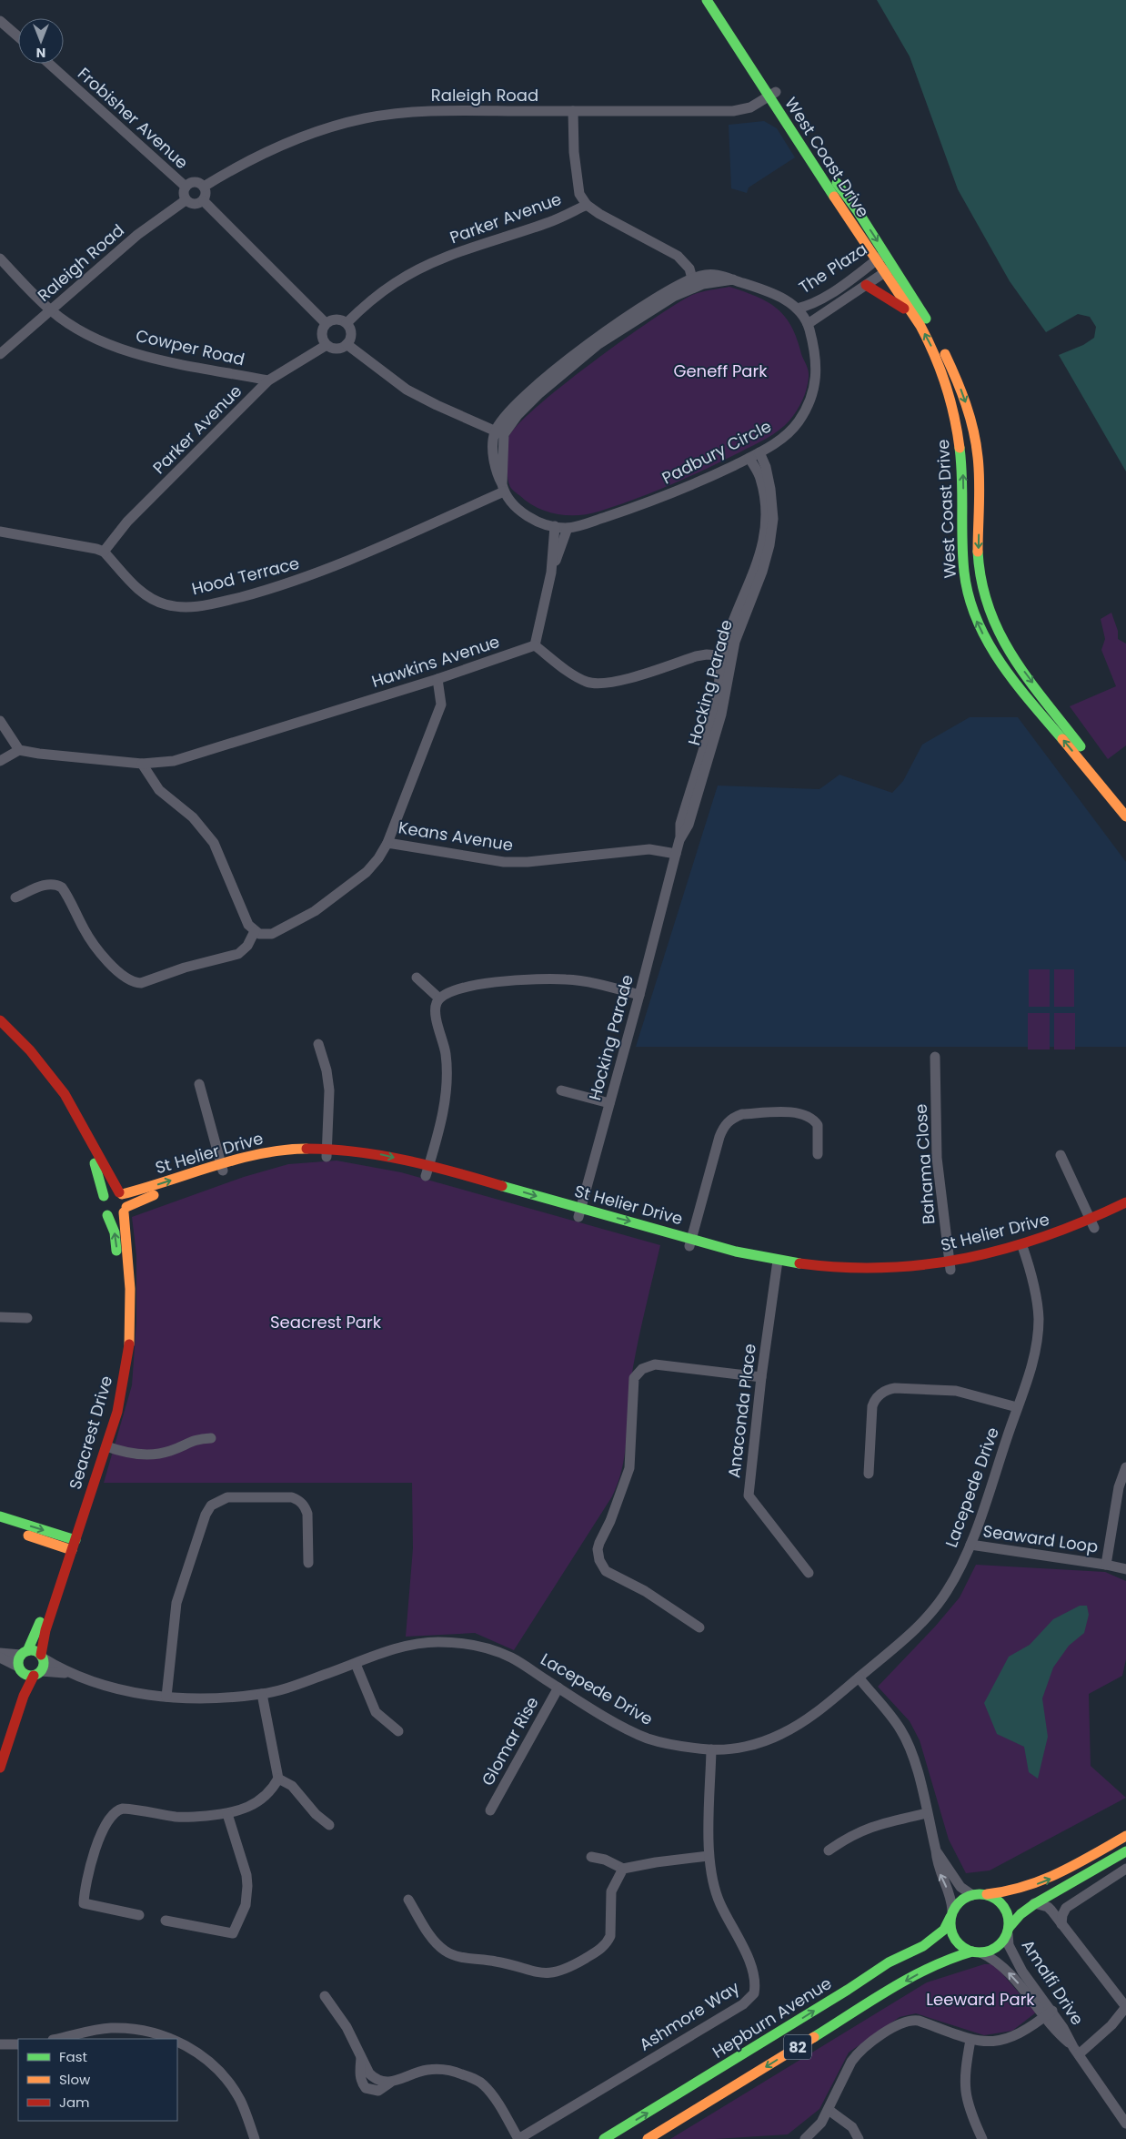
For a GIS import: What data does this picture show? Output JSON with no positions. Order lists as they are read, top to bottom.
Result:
{
  "streets": {
    "main road": [
      "West Coast Drive",
      "St Helier Drive",
      "Seacrest Drive",
      "Hepburn Avenue",
      "82"
    ],
    "street": [
      "Raleigh Road",
      "Frobisher Avenue",
      "Parker Avenue",
      "The Plaza",
      "Cowper Road",
      "Padbury Circle",
      "Hood Terrace",
      "Hawkins Avenue",
      "Hocking Parade",
      "Keans Avenue",
      "Bahama Close",
      "Anaconda Place",
      "Lacepede Drive",
      "Seaward Loop",
      "Glomar Rise",
      "Amalfi Drive",
      "Ashmore Way"
    ]
  },
  "crossings": [
    ["Raleigh Road", "Frobisher Avenue"],
    ["Raleigh Road", "West Coast Drive"],
    ["Raleigh Road", "Cowper Road"],
    ["West Coast Drive", "The Plaza"],
    ["Parker Avenue", "Cowper Road"],
    ["Parker Avenue", "Hood Terrace"],
    ["The Plaza", "Padbury Circle"],
    ["Padbury Circle", "Hood Terrace"],
    ["Padbury Circle", "Hocking Parade"],
    ["Hocking Parade", "Keans Avenue"],
    ["Hocking Parade", "St Helier Drive"],
    ["St Helier Drive", "Bahama Close"],
    ["St Helier Drive", "Anaconda Place"],
    ["St Helier Drive", "Seacrest Drive"],
    ["St Helier Drive", "Lacepede Drive"],
    ["Seacrest Drive", "Lacepede Drive"],
    ["Lacepede Drive", "Seaward Loop"],
    ["Lacepede Drive", "Glomar Rise"],
    ["Lacepede Drive", "Ashmore Way"],
    ["Amalfi Drive", "Hepburn Avenue"],
    ["Amalfi Drive", "82"],
    ["Hepburn Avenue", "82"]
  ],
  "parks": ["Geneff Park", "Seacrest Park", "Leeward Park"],
  "legend": ["Fast", "Slow", "Jam"],
  "north": "bottom"
}
